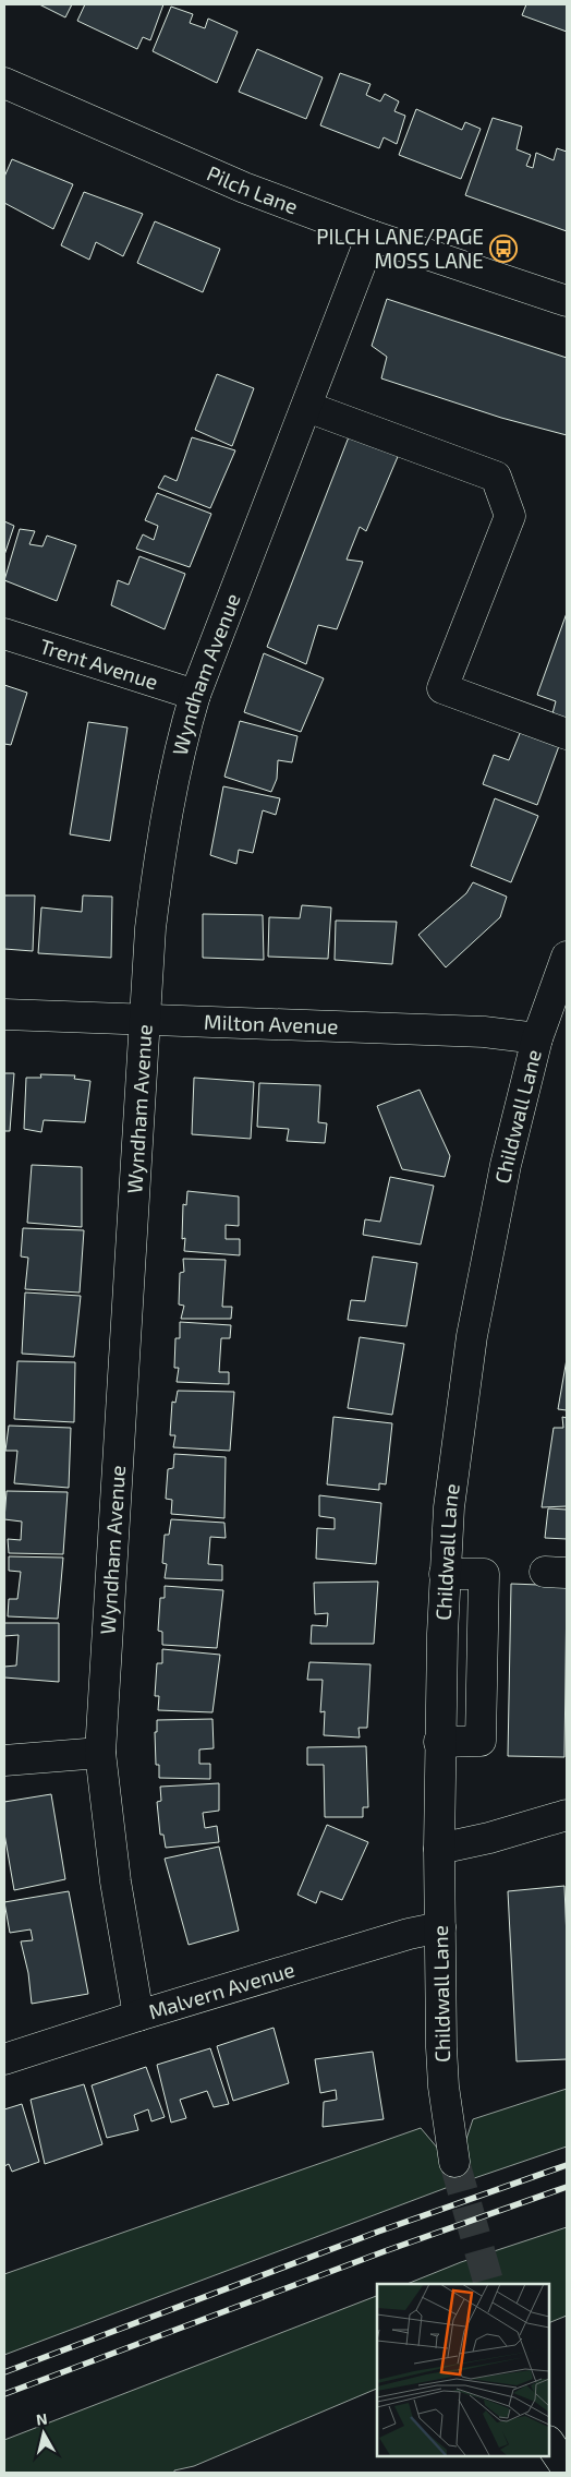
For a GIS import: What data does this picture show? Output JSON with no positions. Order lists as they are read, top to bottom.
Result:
{
  "streets": {
    "street": [
      "Pilch Lane",
      "Trent Avenue",
      "Wyndham Avenue",
      "Milton Avenue",
      "Childwall Lane",
      "Malvern Avenue"
    ]
  },
  "crossings": [
    ["Pilch Lane", "Wyndham Avenue"],
    ["Trent Avenue", "Wyndham Avenue"],
    ["Wyndham Avenue", "Milton Avenue"],
    ["Wyndham Avenue", "Malvern Avenue"],
    ["Milton Avenue", "Childwall Lane"],
    ["Childwall Lane", "Malvern Avenue"]
  ],
  "places": {
    "bus stop": ["PILCH LANE/PAGE MOSS LANE"]
  },
  "north": "top"
}
